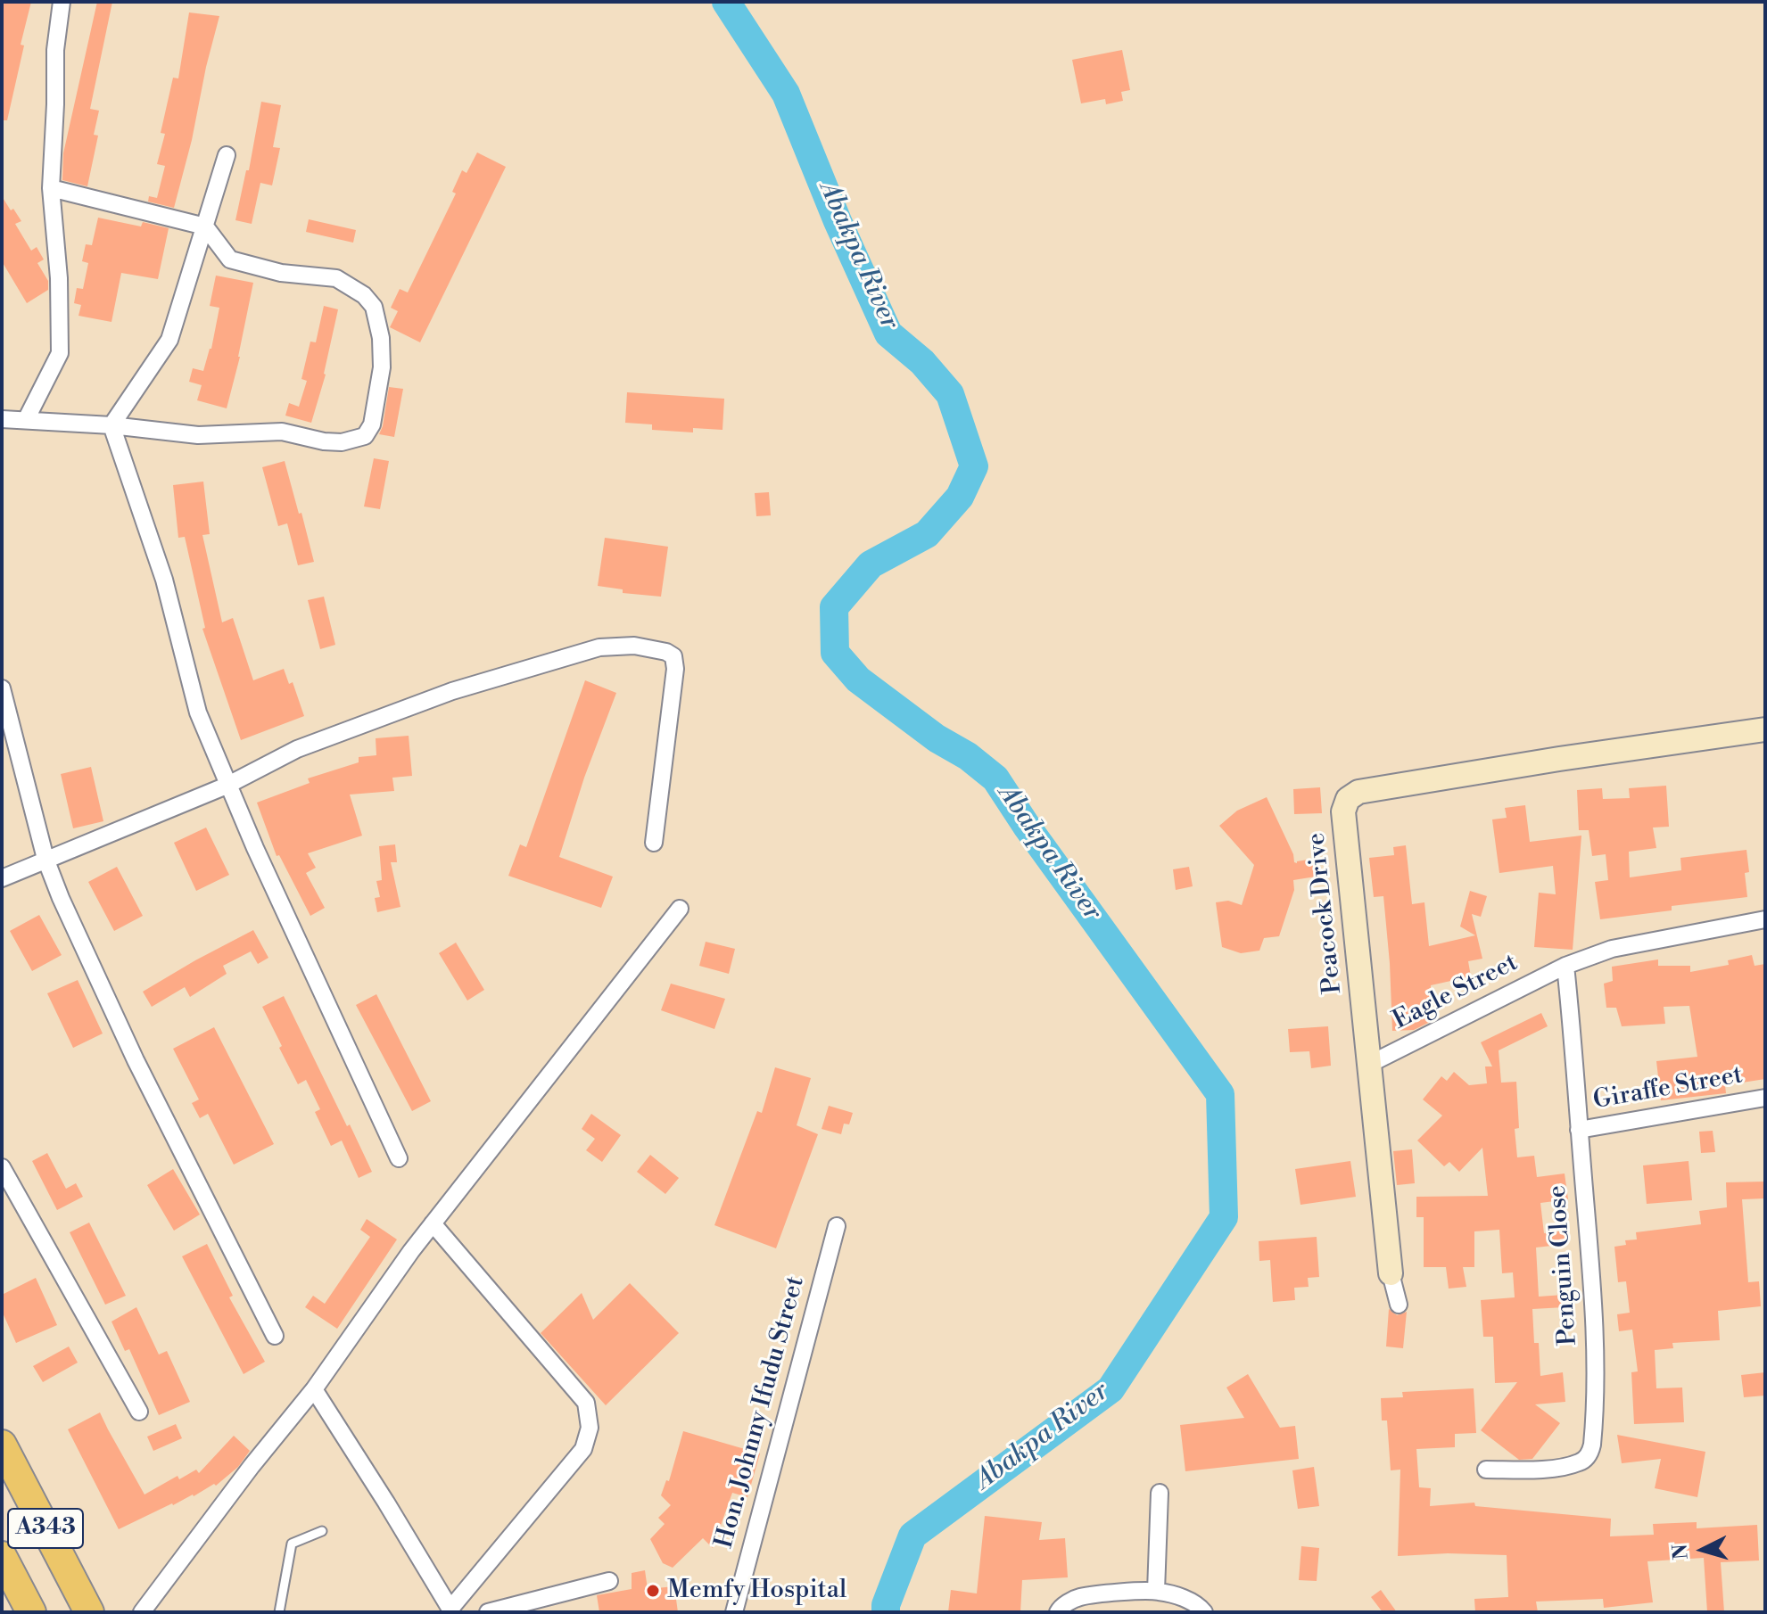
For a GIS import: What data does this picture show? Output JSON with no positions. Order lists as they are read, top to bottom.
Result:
{
  "streets": {
    "highway": ["A343"],
    "street": [
      "Peacock Drive",
      "Eagle Street",
      "Giraffe Street",
      "Penguin Close",
      "Hon. Johnny Ifudu Street"
    ]
  },
  "crossings": [
    ["Peacock Drive", "Eagle Street"],
    ["Eagle Street", "Penguin Close"],
    ["Giraffe Street", "Penguin Close"]
  ],
  "water": ["Abakpa River"],
  "places": ["Memfy Hospital"],
  "north": "left"
}
